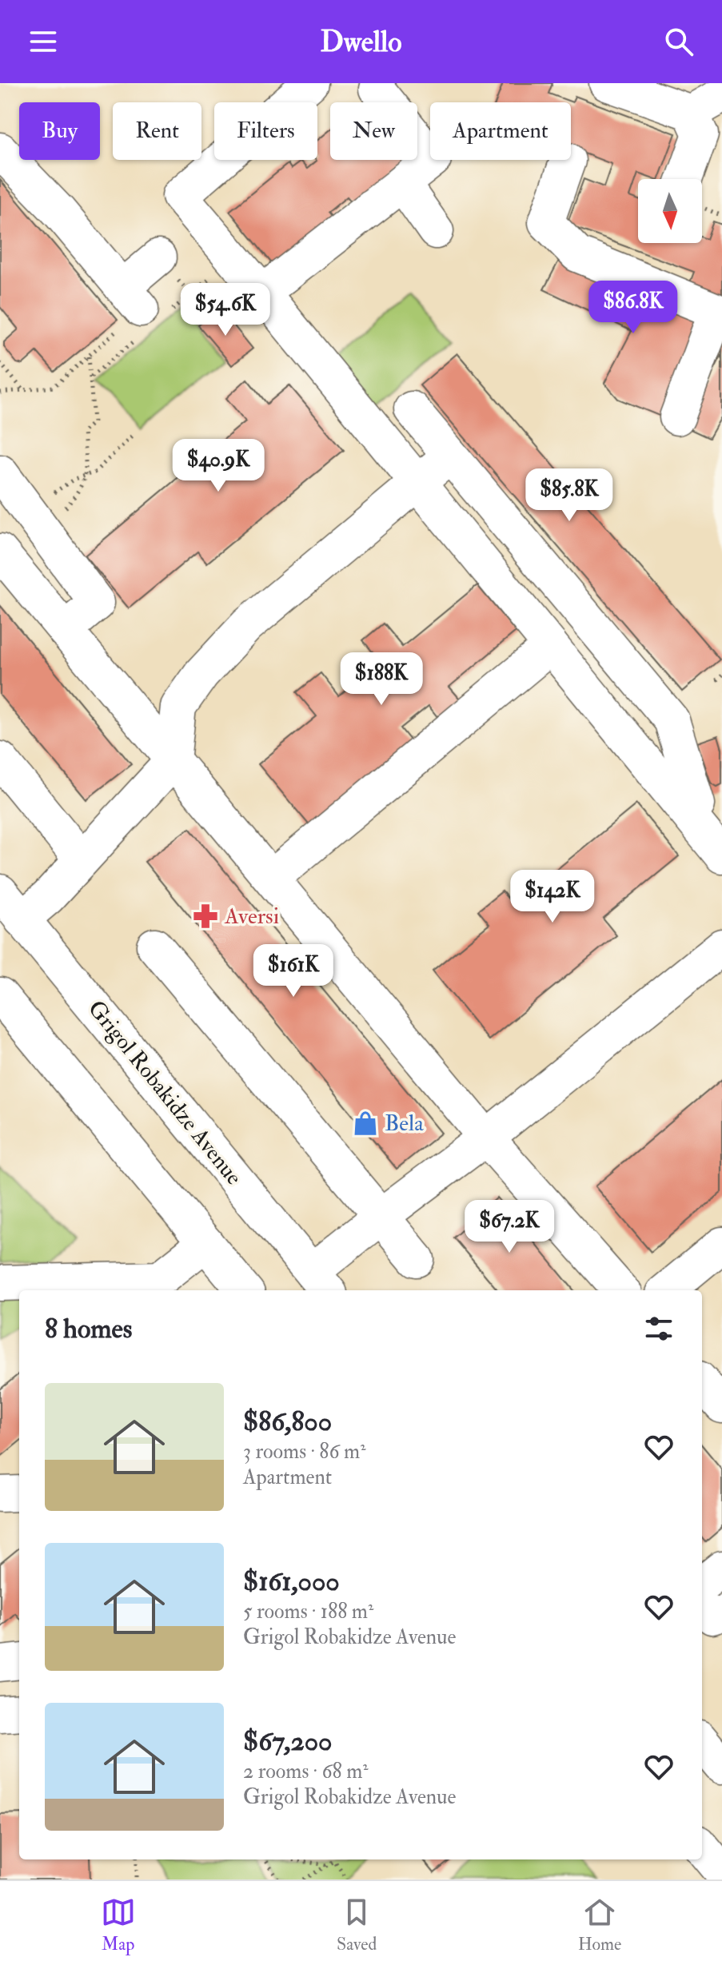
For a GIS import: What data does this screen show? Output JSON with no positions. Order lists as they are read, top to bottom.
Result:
{
  "streets": {
    "main road": ["Grigol Robakidze Avenue"]
  },
  "places": {
    "pharmacy": ["Aversi"],
    "shop": ["Bela"]
  },
  "north": "bottom",
  "page": {
    "header": "Dwello",
    "chip": [
      "Buy",
      "Rent",
      "Filters",
      "New",
      "Apartment"
    ],
    "price": [
      "$86.8K",
      "$54.6K",
      "$40.9K",
      "$85.8K",
      "$188K",
      "$142K",
      "$161K",
      "$67.2K"
    ],
    "heading": "8 homes",
    "list": [
      {
        "name": "$86,800",
        "note": "3 rooms · 86 m² · Apartment"
      },
      {
        "name": "$161,000",
        "note": "5 rooms · 188 m² · Grigol Robakidze Avenue"
      },
      {
        "name": "$67,200",
        "note": "2 rooms · 68 m² · Grigol Robakidze Avenue"
      }
    ],
    "tabs": ["Map", "Saved", "Home"]
  }
}
